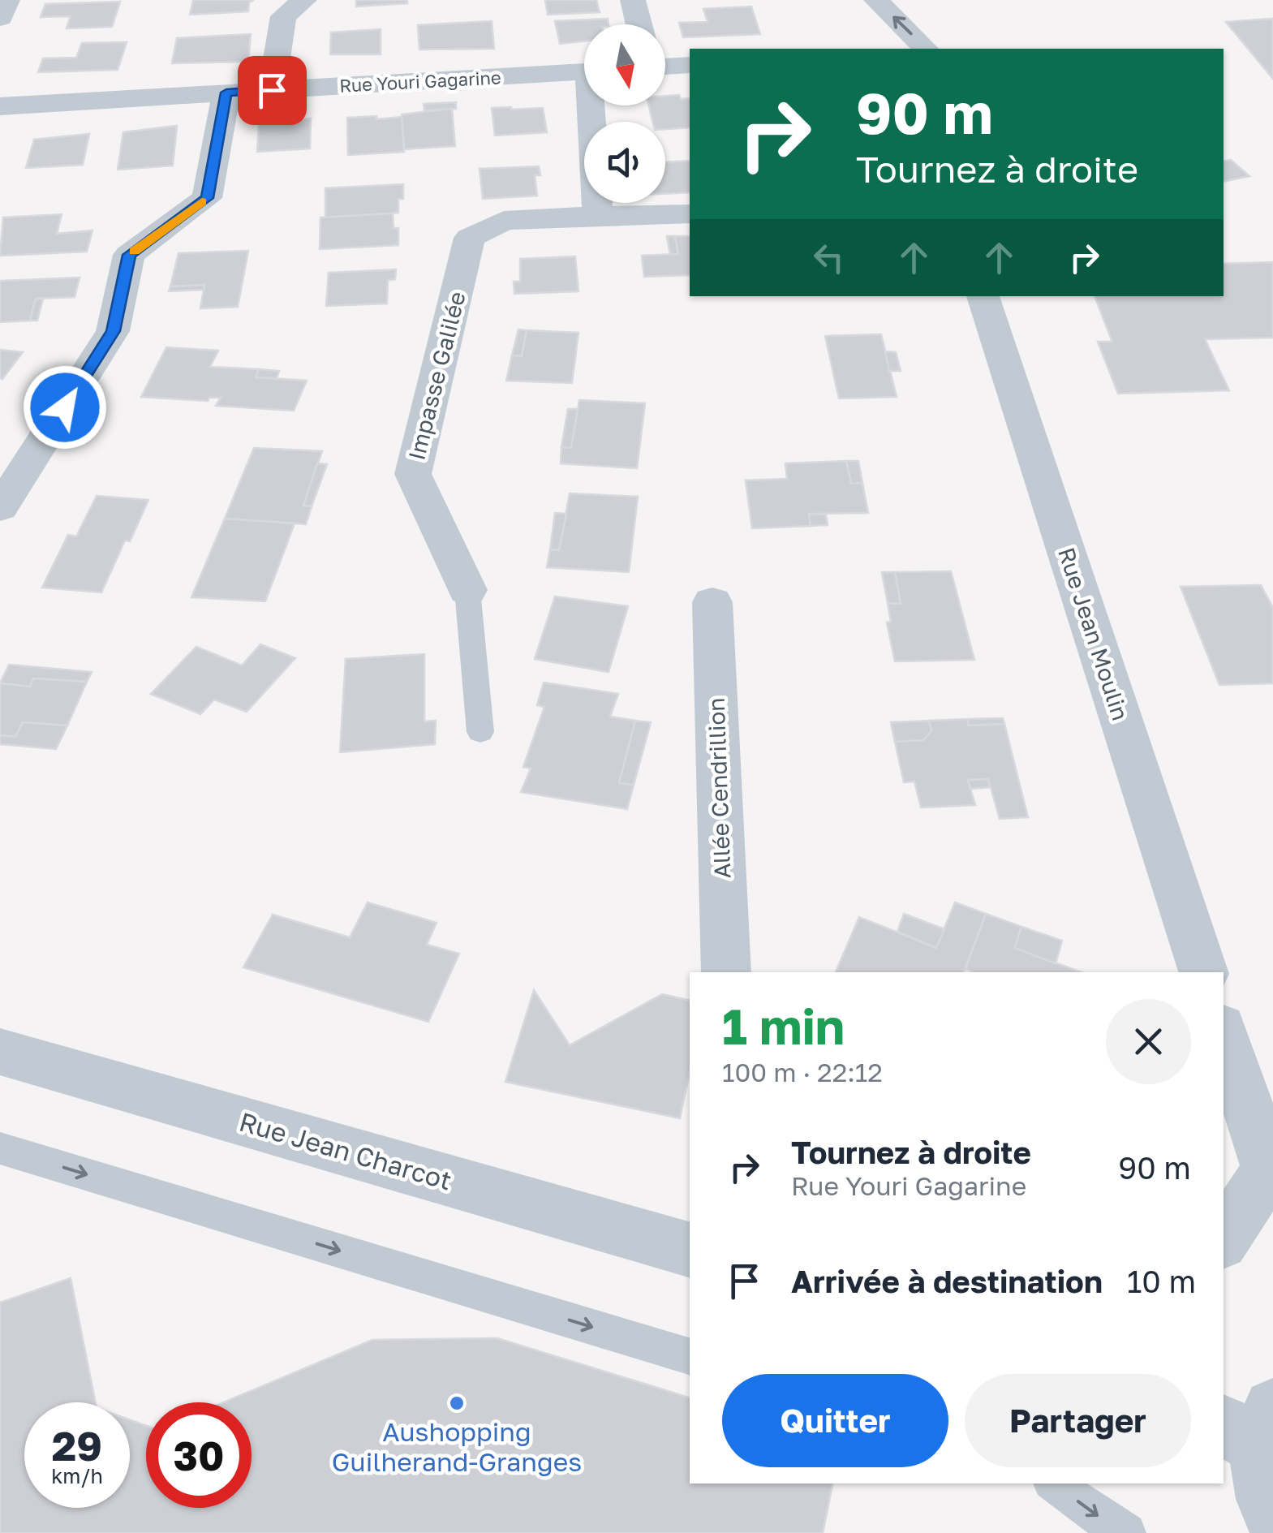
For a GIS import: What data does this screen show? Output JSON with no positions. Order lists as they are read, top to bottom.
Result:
{
  "streets": {
    "street": [
      "Rue Youri Gagarine",
      "Impasse Galilée",
      "Rue Jean Moulin",
      "Allée Cendrillion",
      "Rue Jean Charcot"
    ]
  },
  "places": ["Aushopping Guilherand-Granges"],
  "north": "bottom",
  "page": {
    "turn": ["90 m", "Tournez à droite"],
    "heading": ["1 min", "100 m · 22:12"],
    "list": [
      {
        "name": "Tournez à droite",
        "note": "Rue Youri Gagarine",
        "value": "90 m"
      },
      {
        "name": "Arrivée à destination",
        "value": "10 m"
      }
    ],
    "buttons": ["Quitter", "Partager"],
    "speed": "29 km/h",
    "limit": "30"
  }
}
